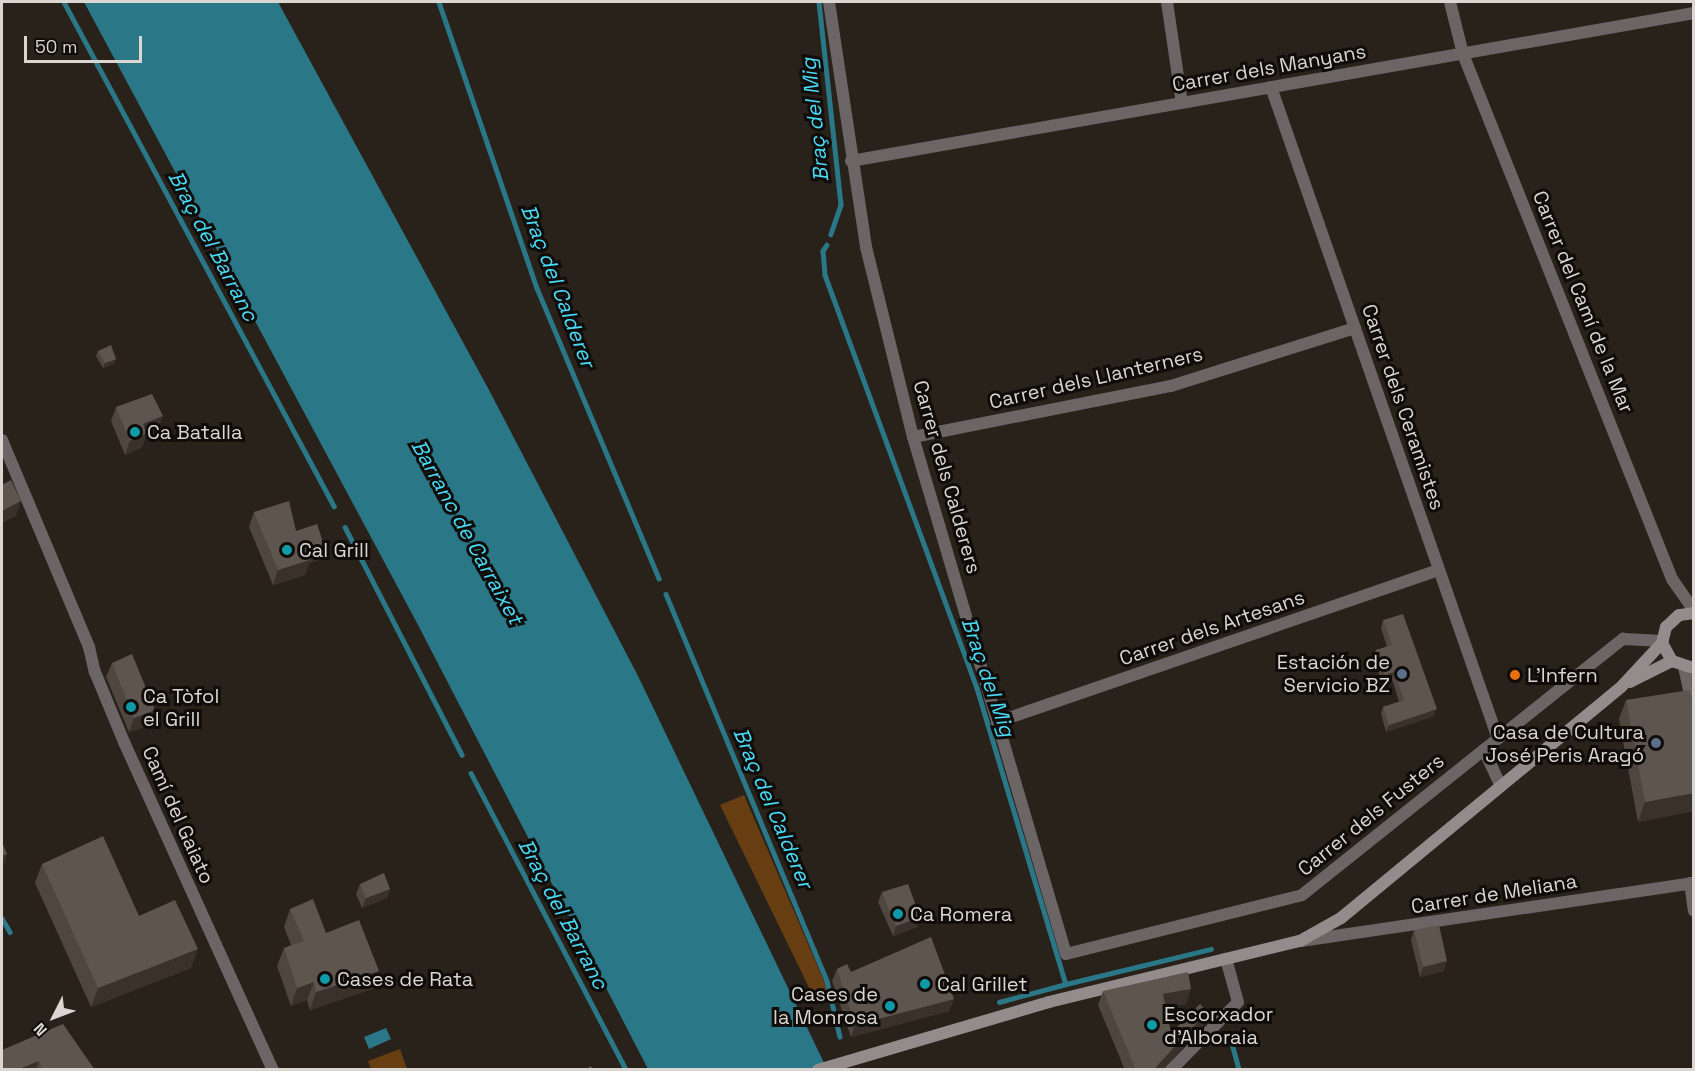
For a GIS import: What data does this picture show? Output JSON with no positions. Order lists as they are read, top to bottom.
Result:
{
  "streets": {
    "street": [
      "Carrer dels Manyans",
      "Carrer del Camí de la Mar",
      "Carrer dels Llanterners",
      "Carrer dels Ceramistes",
      "Carrer dels Calderers",
      "Carrer dels Artesans",
      "Camí del Gaiato",
      "Carrer dels Fusters",
      "Carrer de Meliana"
    ]
  },
  "crossings": [
    ["Carrer dels Manyans", "Carrer del Camí de la Mar"],
    ["Carrer dels Manyans", "Carrer dels Ceramistes"],
    ["Carrer dels Manyans", "Carrer dels Calderers"],
    ["Carrer dels Llanterners", "Carrer dels Ceramistes"],
    ["Carrer dels Llanterners", "Carrer dels Calderers"],
    ["Carrer dels Ceramistes", "Carrer dels Artesans"],
    ["Carrer dels Ceramistes", "Carrer dels Fusters"],
    ["Carrer dels Calderers", "Carrer dels Artesans"],
    ["Carrer dels Calderers", "Carrer dels Fusters"]
  ],
  "water": [
    "Braç del Mig",
    "Braç del Barranc",
    "Braç del Calderer",
    "Barranc de Carraixet"
  ],
  "places": [
    "Ca Batalla",
    "Cal Grill",
    "Estación de Servicio BZ",
    "L'Infern",
    "Ca Tòfol el Grill",
    "Casa de Cultura José Peris Aragó",
    "Ca Romera",
    "Cases de Rata",
    "Cal Grillet",
    "Cases de la Monrosa",
    "Escorxador d'Alboraia"
  ],
  "scale_bar": "50 m",
  "north": "bottom left"
}
